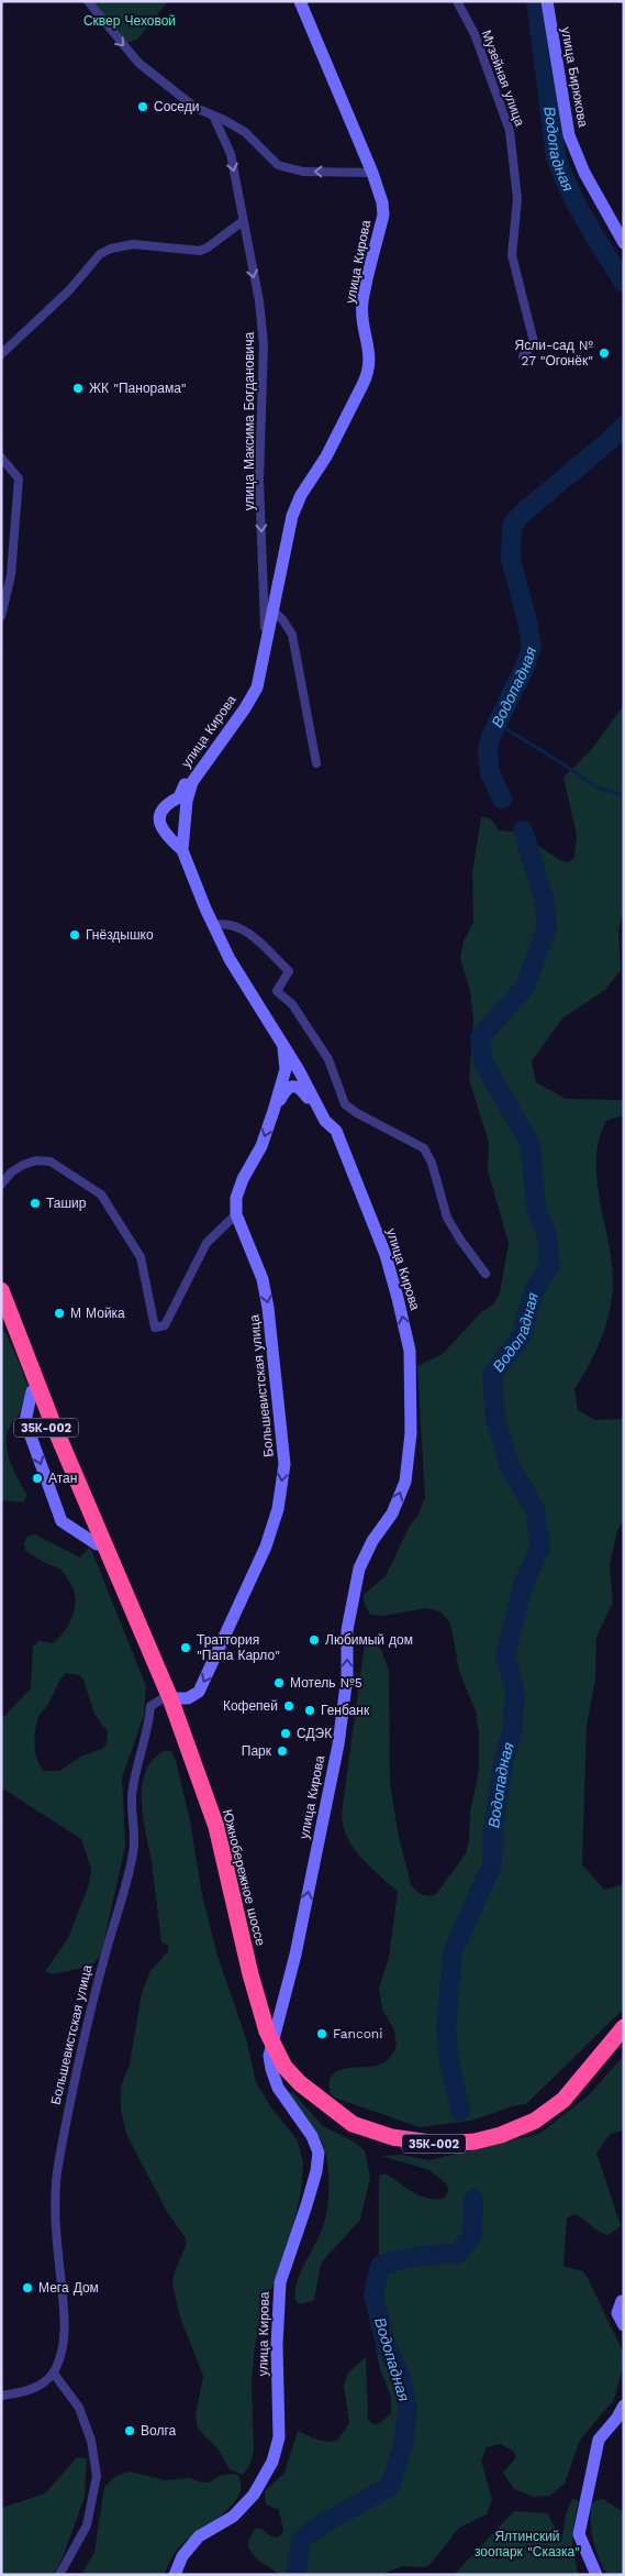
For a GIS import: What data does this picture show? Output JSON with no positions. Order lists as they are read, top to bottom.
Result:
{
  "streets": {
    "highway": ["35К-002", "Южнобережное шоссе"],
    "main road": ["улица Бирюкова", "улица Кирова", "Большевистская улица"],
    "street": ["Музейная улица", "улица Максима Богдановича"]
  },
  "crossings": [
    ["улица Кирова", "Большевистская улица"],
    ["улица Кирова", "Южнобережное шоссе"],
    ["Большевистская улица", "Южнобережное шоссе"]
  ],
  "one_way": ["улица Максима Богдановича", "Большевистская улица"],
  "water": ["Водопадная"],
  "parks": ["Сквер Чеховой", "Ялтинский зоопарк \"Сказка\""],
  "places": [
    "Соседи",
    "Ясли-сад № 27 \"Огонёк\"",
    "ЖК \"Панорама\"",
    "Гнёздышко",
    "Ташир",
    "М Мойка",
    "Атан",
    "Любимый дом",
    "Траттория \"Папа Карло\"",
    "Мотель №5",
    "Кофепей",
    "Генбанк",
    "СДЭК",
    "Парк",
    "Fanconi",
    "Мега Дом",
    "Волга"
  ]
}
